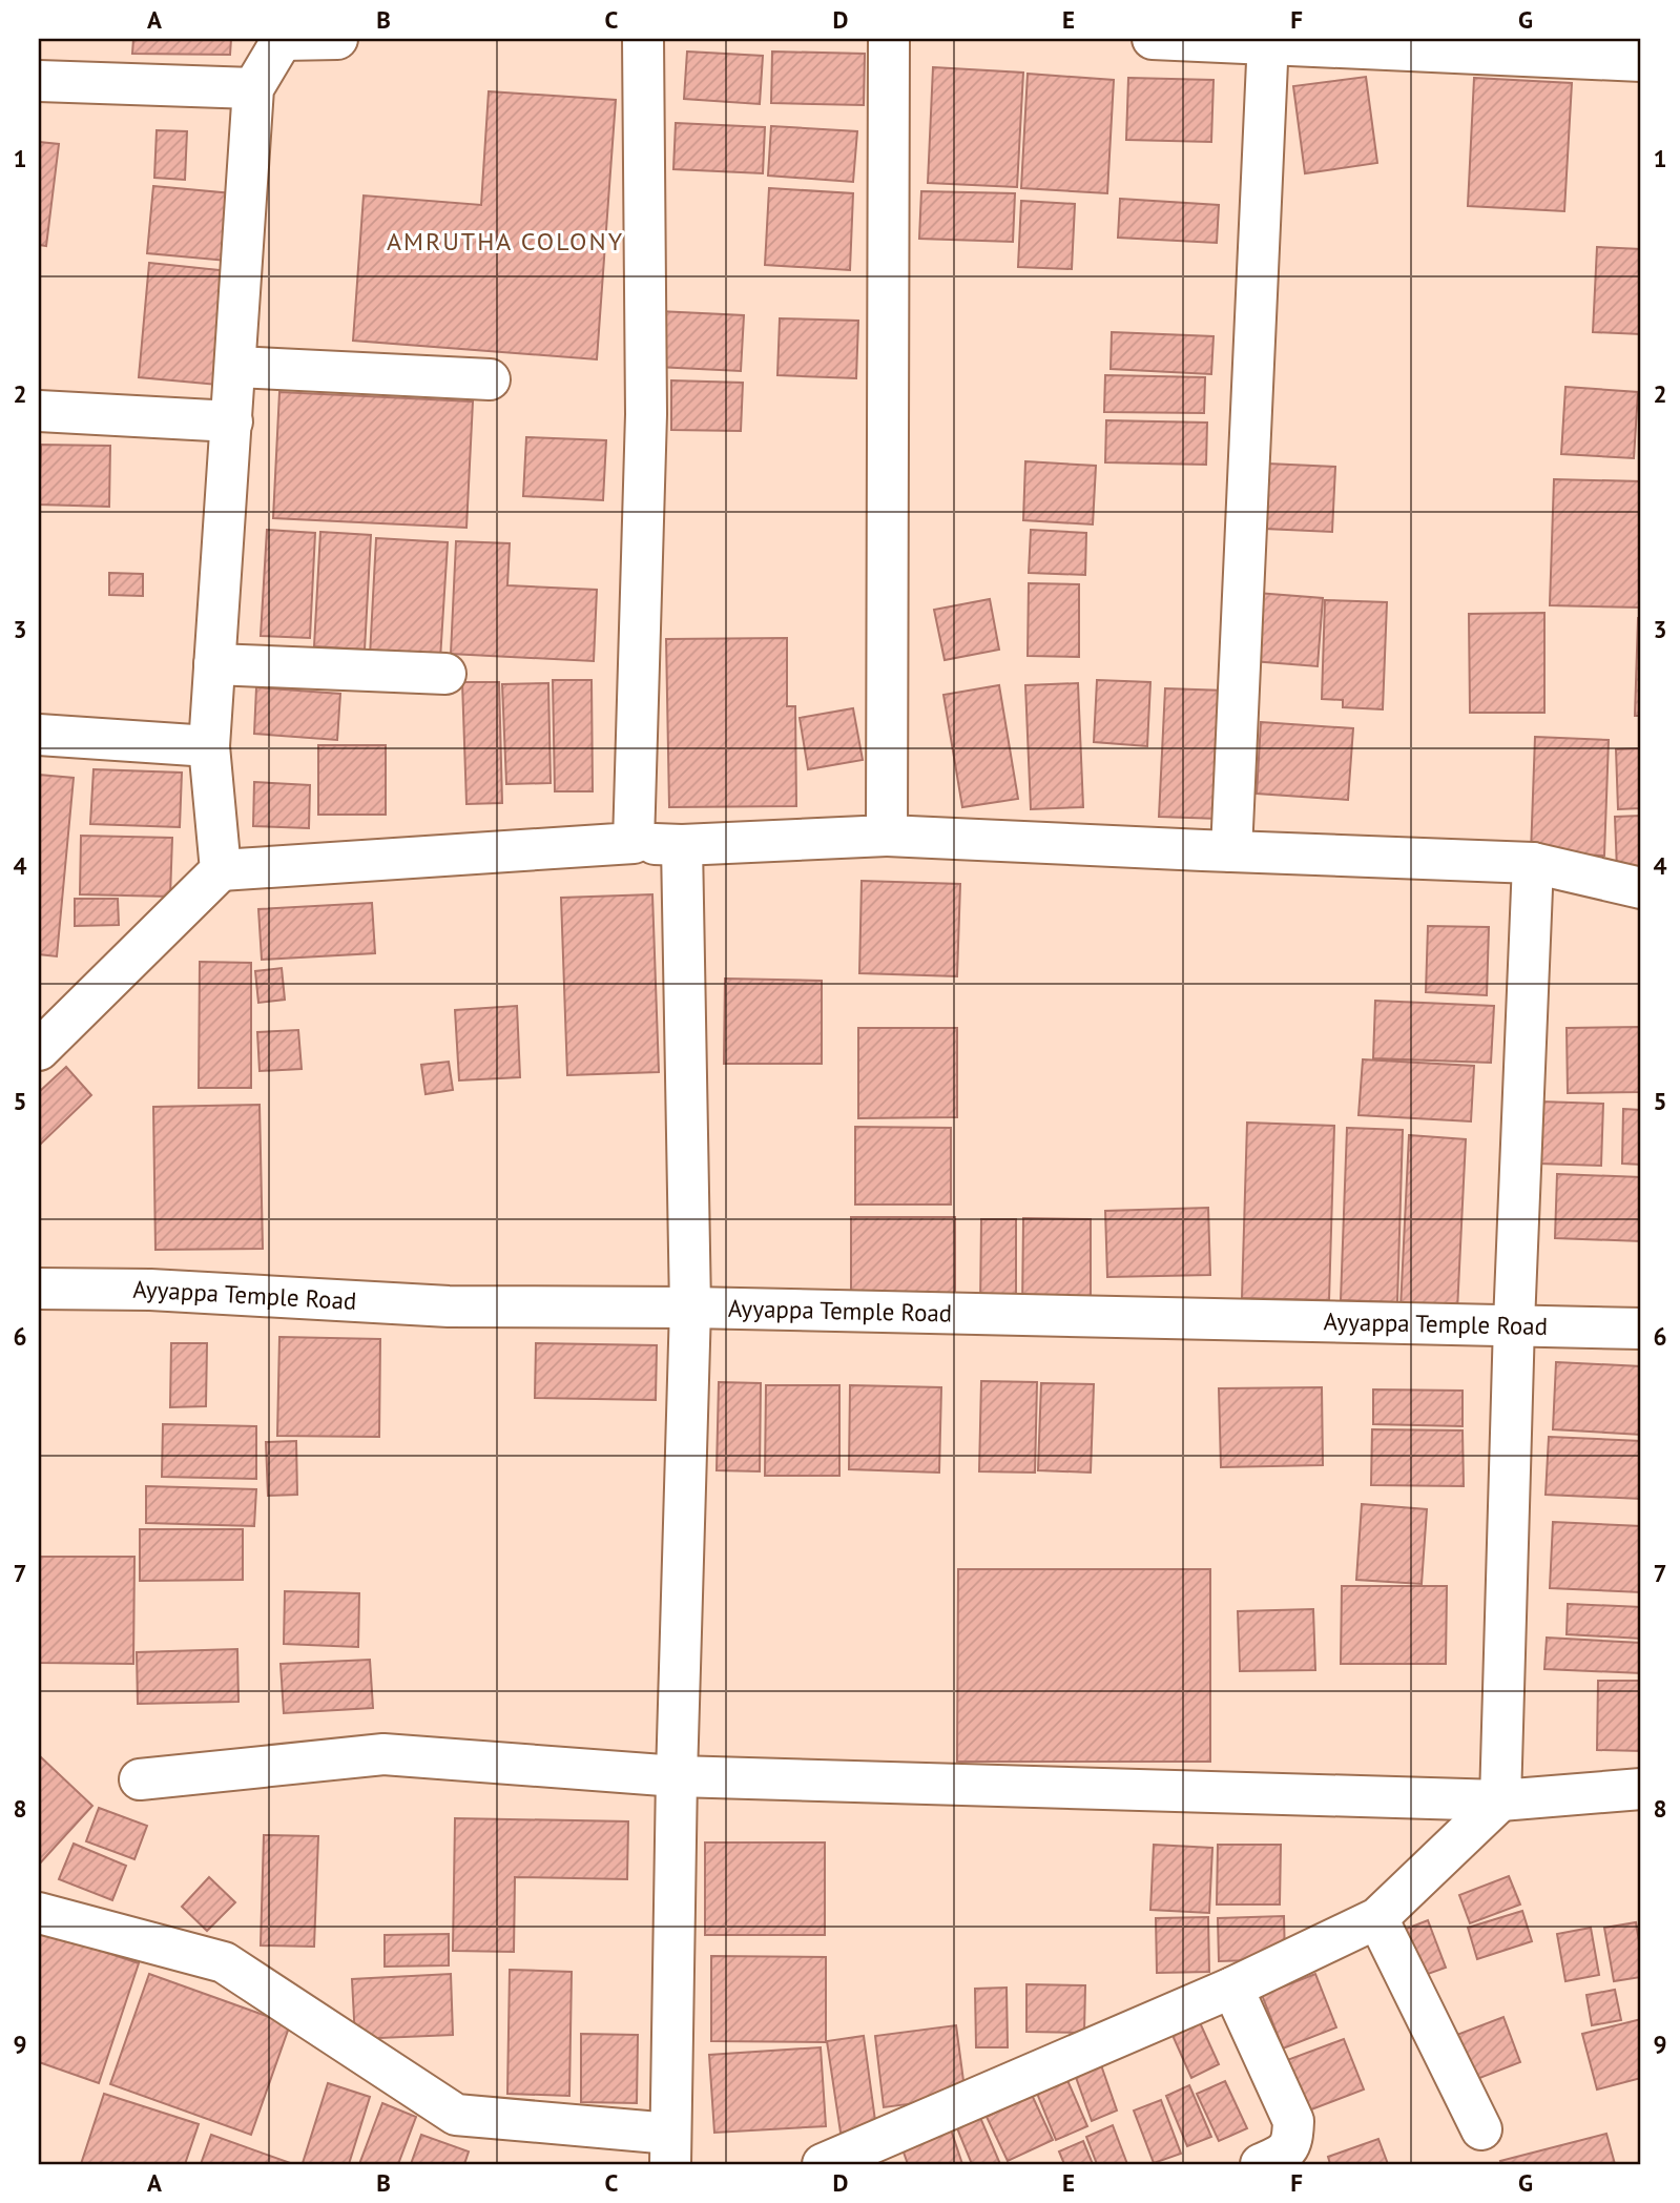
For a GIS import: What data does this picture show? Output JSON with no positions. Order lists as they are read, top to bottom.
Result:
{
  "streets": {
    "street": ["Ayyappa Temple Road"]
  },
  "districts": ["AMRUTHA COLONY"],
  "grid": {
    "columns": [
      "A",
      "B",
      "C",
      "D",
      "E",
      "F",
      "G"
    ],
    "rows": [
      "1",
      "2",
      "3",
      "4",
      "5",
      "6",
      "7",
      "8",
      "9"
    ]
  }
}
